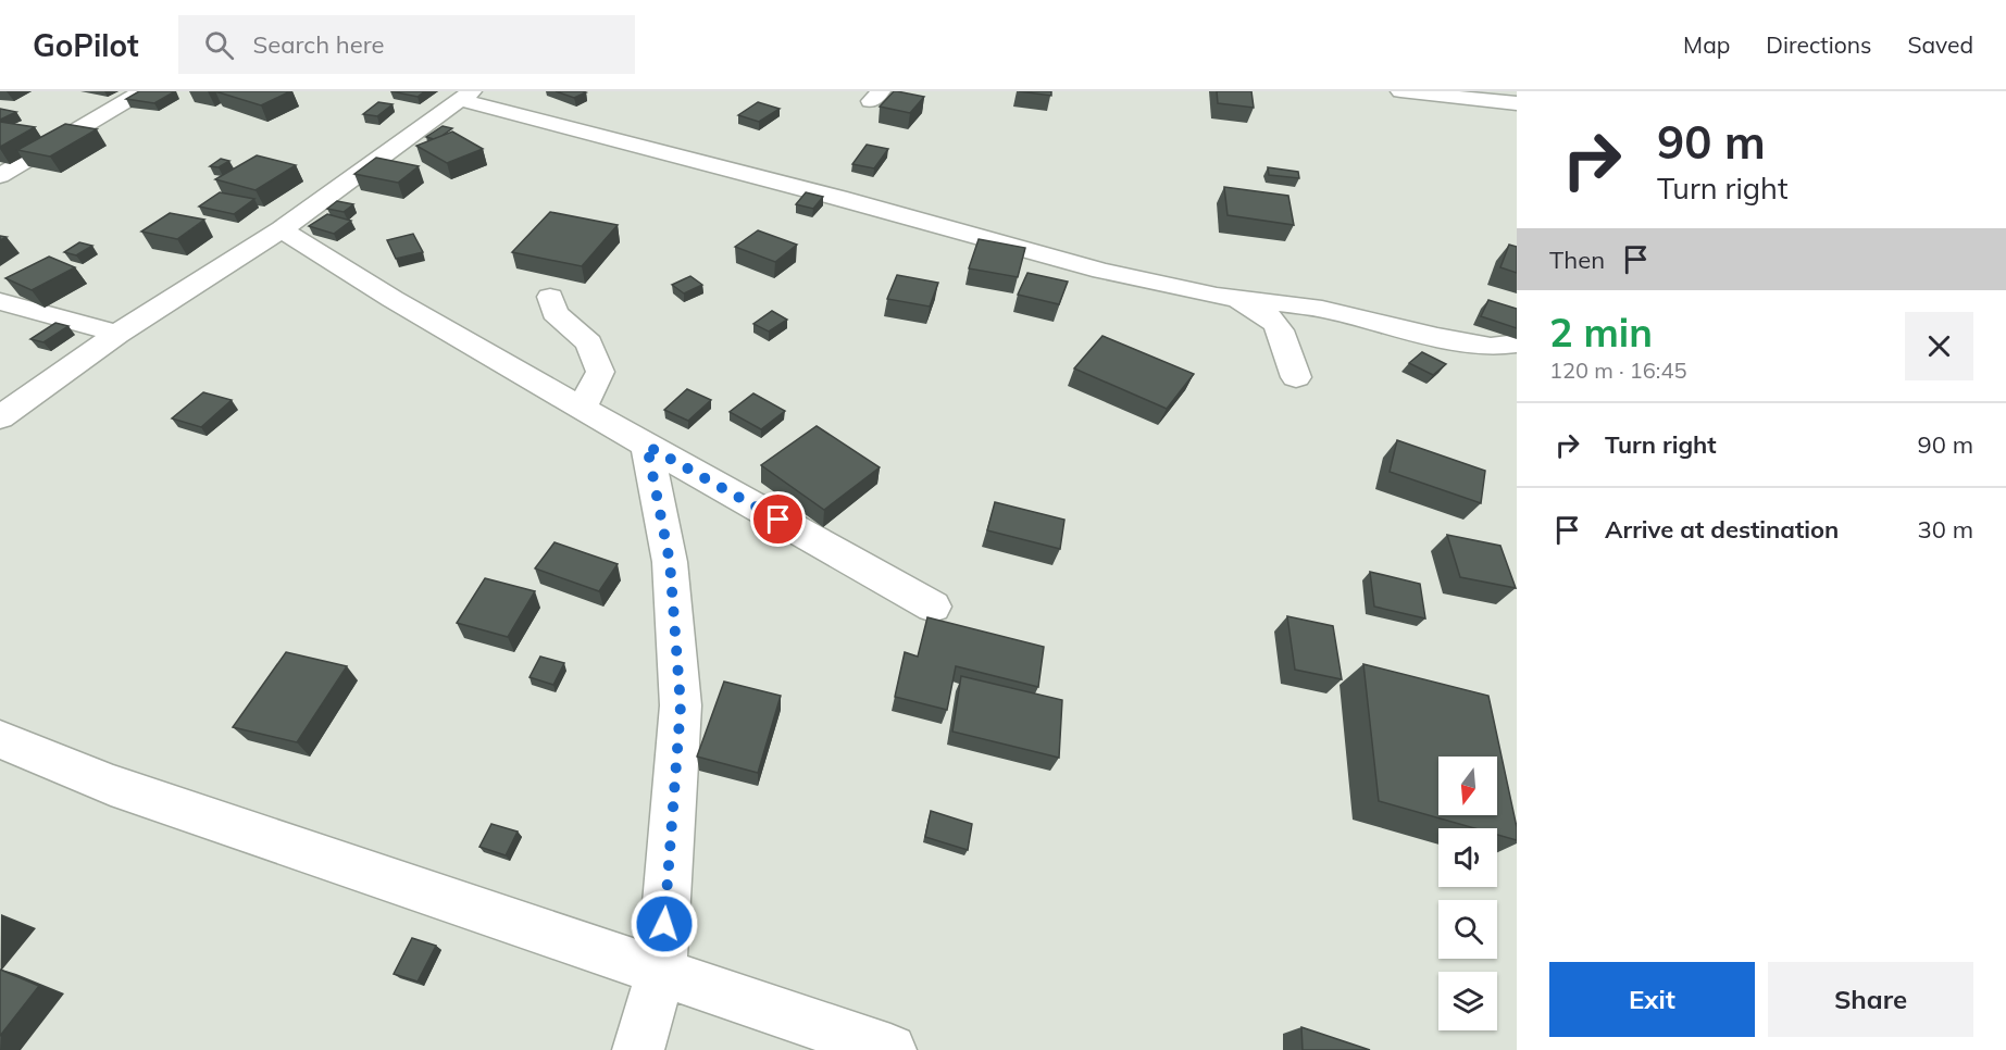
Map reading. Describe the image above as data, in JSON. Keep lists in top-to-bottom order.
{
  "north": "bottom",
  "page": {
    "header": "GoPilot",
    "search": "Search here",
    "nav": ["Map", "Directions", "Saved"],
    "turn": ["90 m", "Turn right"],
    "then": "Then",
    "heading": ["2 min", "120 m · 16:45"],
    "list": [
      {
        "name": "Turn right",
        "value": "90 m"
      },
      {
        "name": "Arrive at destination",
        "value": "30 m"
      }
    ],
    "buttons": ["Exit", "Share"]
  }
}
